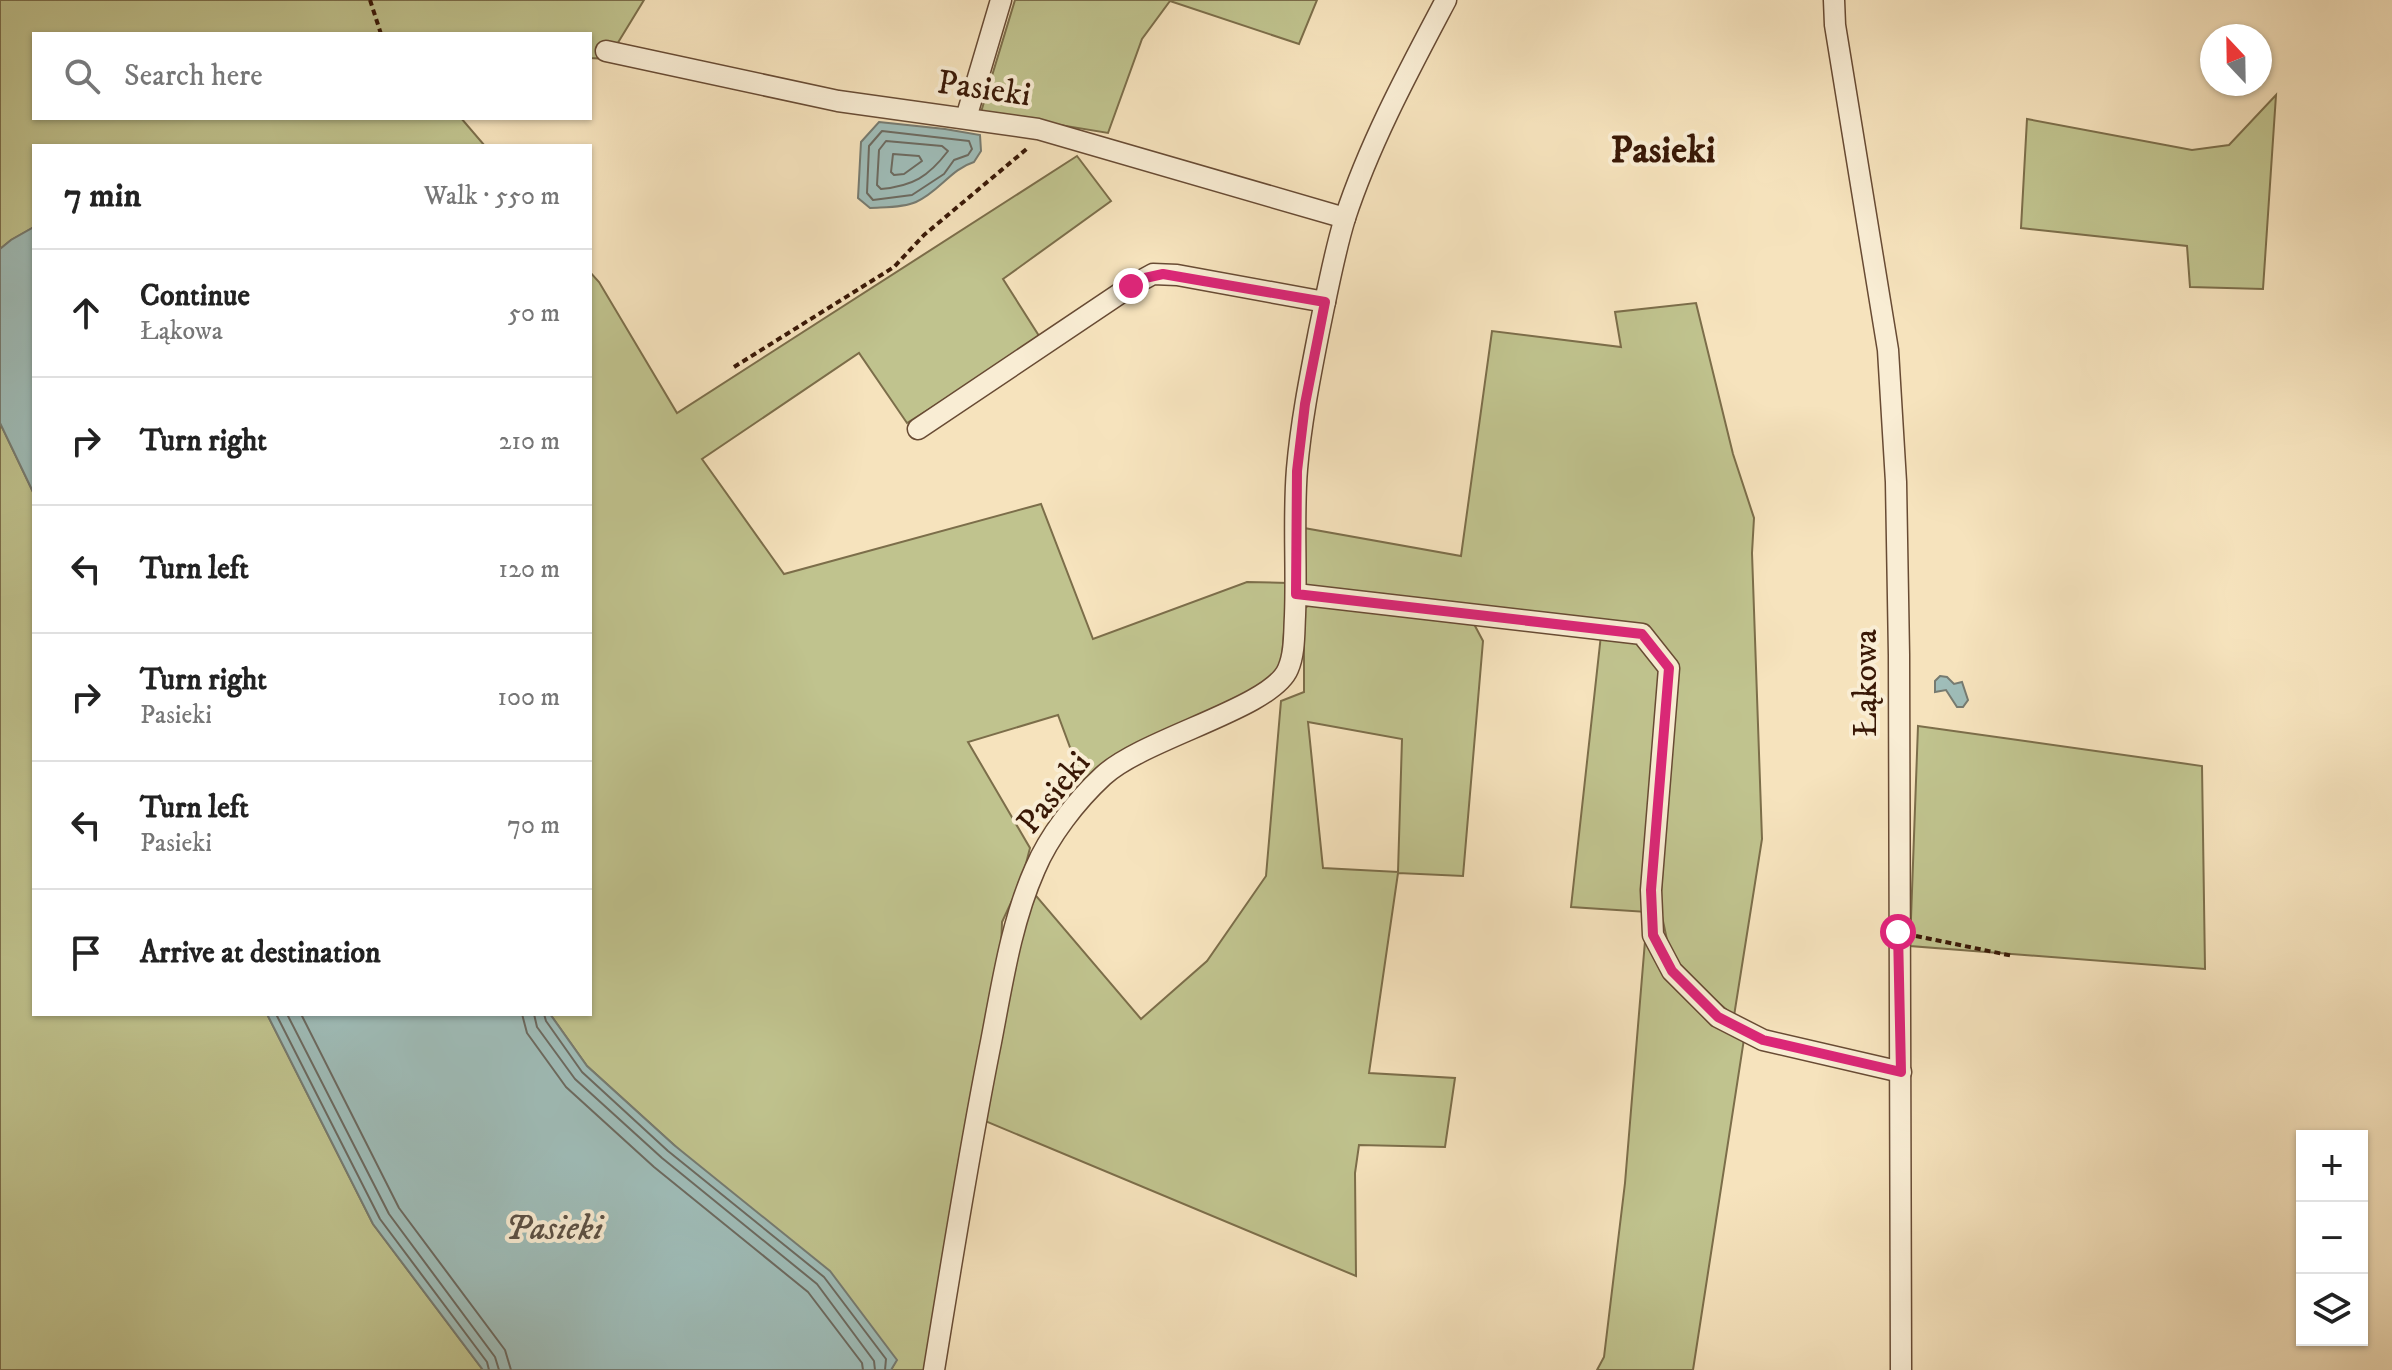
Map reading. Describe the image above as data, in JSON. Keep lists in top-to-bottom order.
{
  "streets": {
    "street": ["Pasieki", "Łąkowa"]
  },
  "districts": ["Pasieki"],
  "water": ["Pasieki"],
  "north": "top",
  "page": {
    "search": "Search here",
    "heading": ["7 min", "Walk · 550 m"],
    "list": [
      ["Continue", "Łąkowa", "50 m"],
      ["Turn right", "210 m"],
      ["Turn left", "120 m"],
      ["Turn right", "Pasieki", "100 m"],
      ["Turn left", "Pasieki", "70 m"],
      "Arrive at destination"
    ],
    "map_buttons": ["+", "−"]
  }
}
